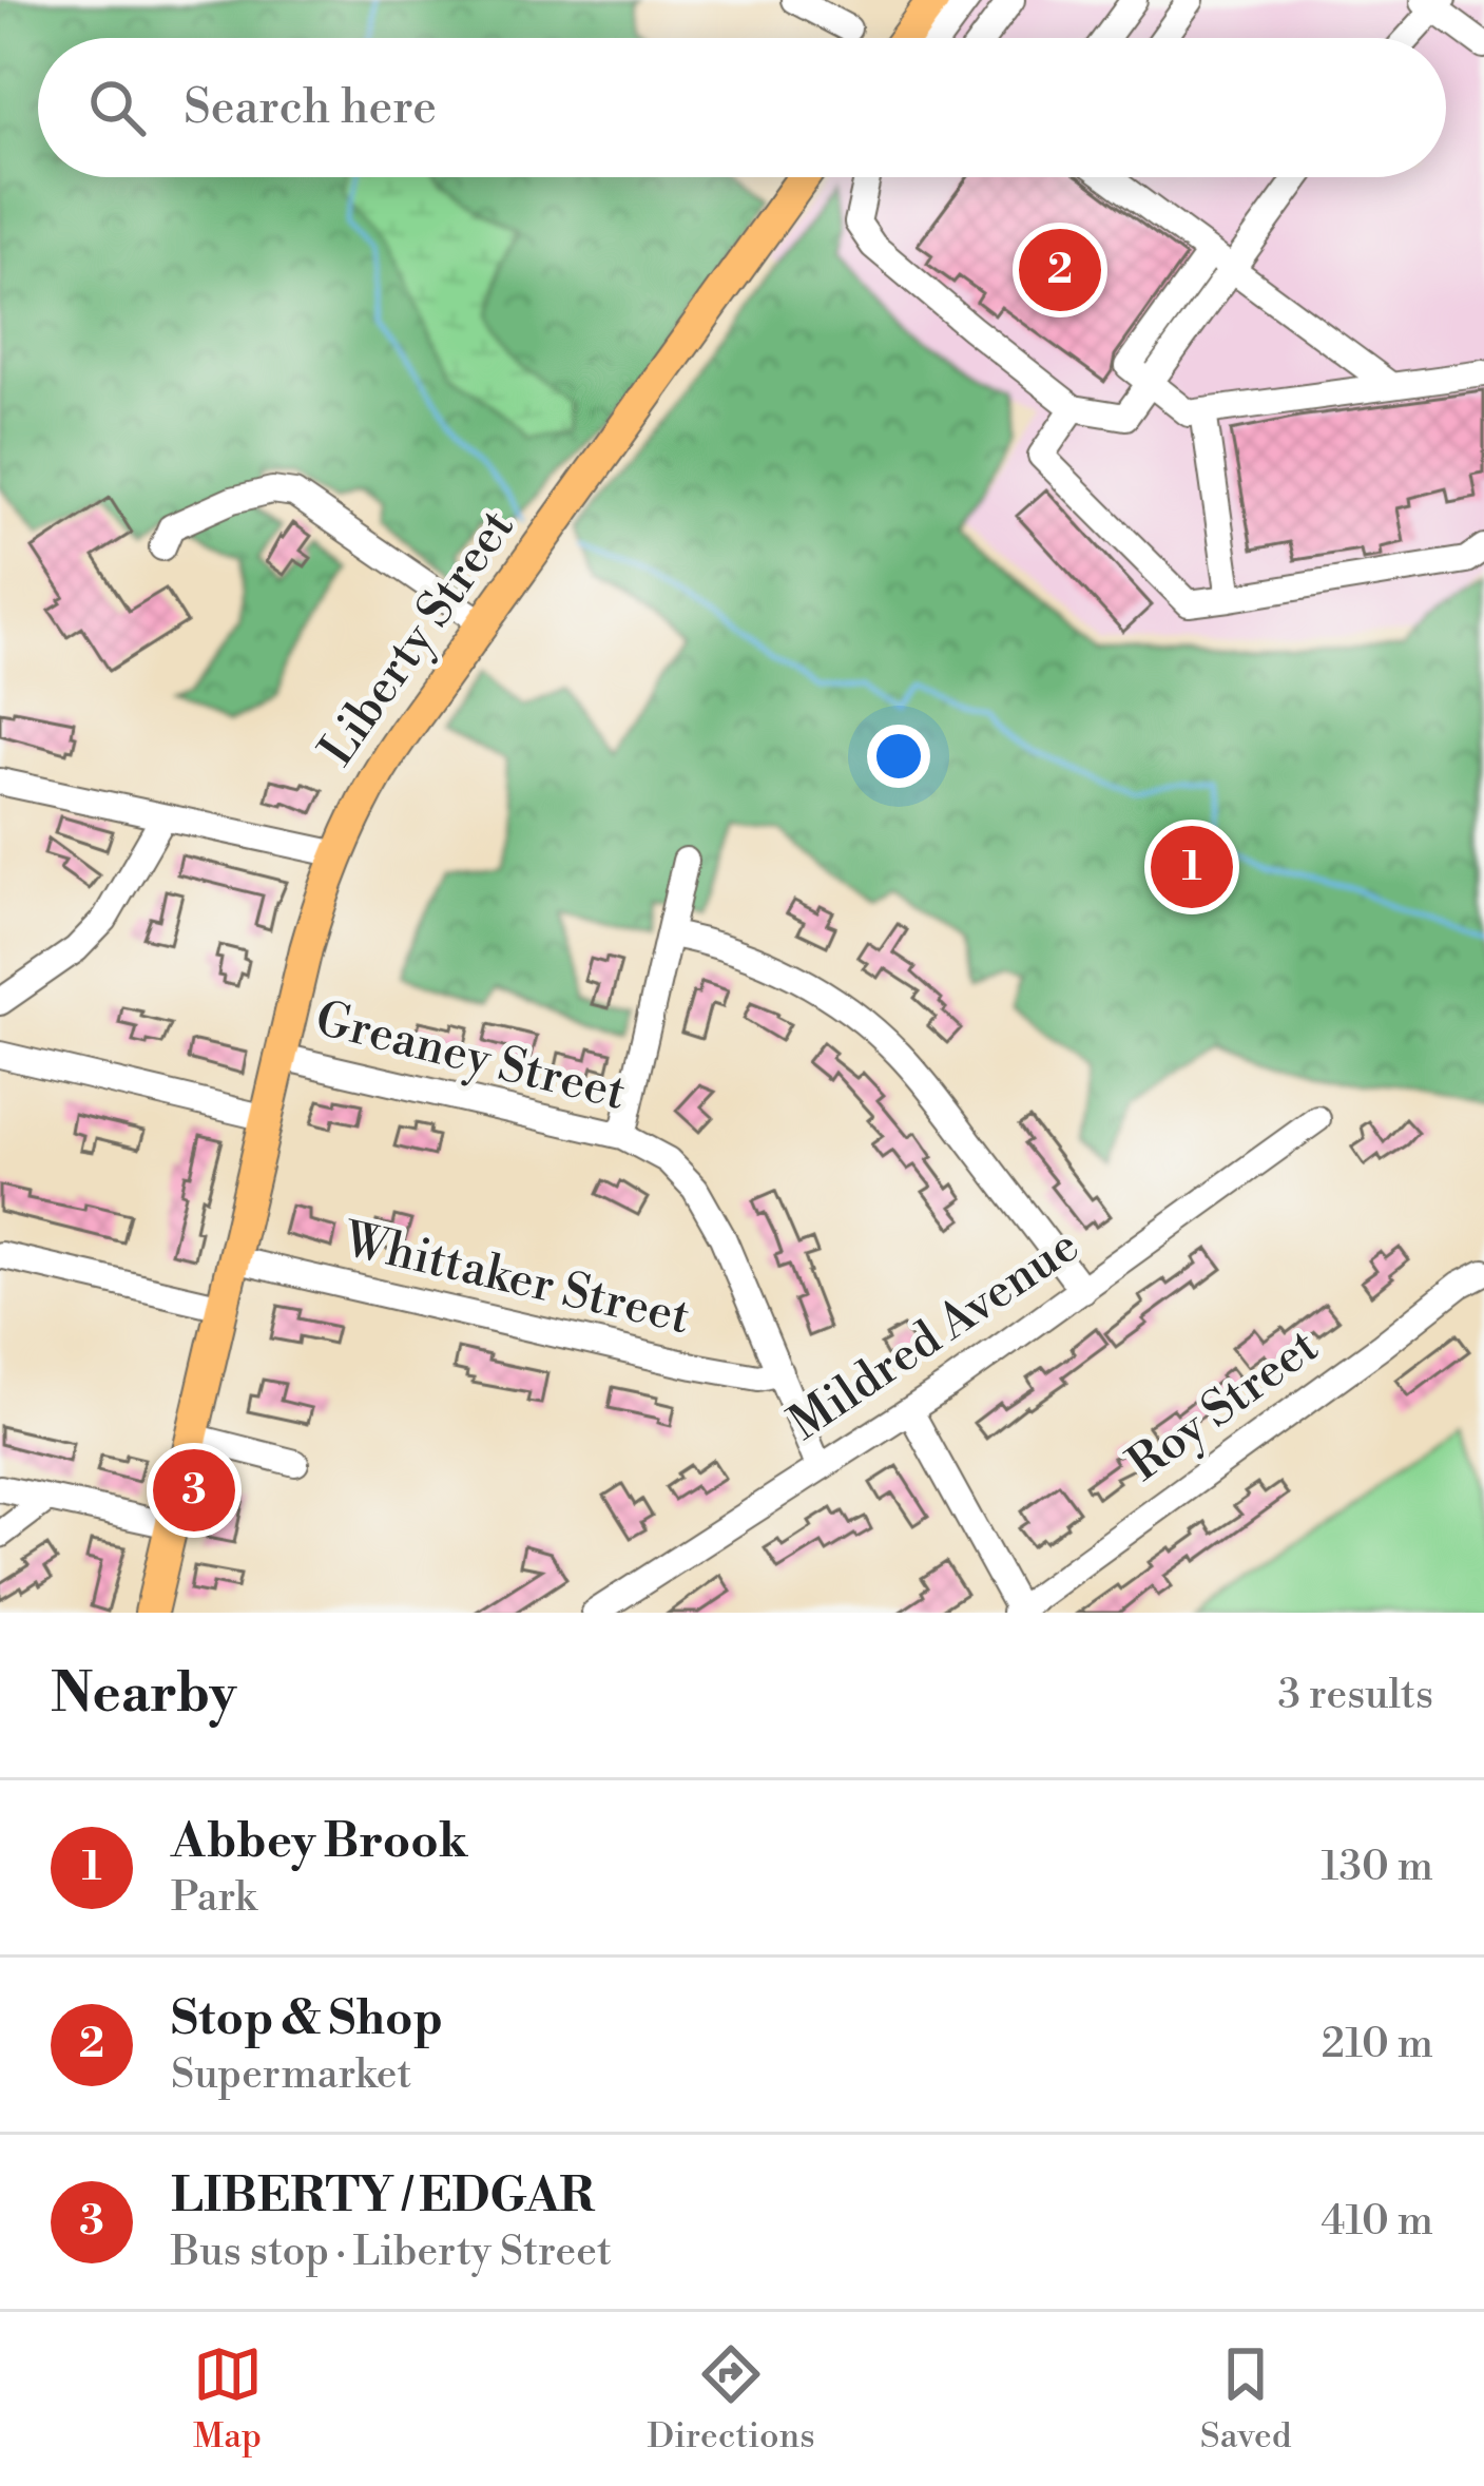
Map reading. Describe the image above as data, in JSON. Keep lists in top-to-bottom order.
{
  "streets": {
    "main road": ["Liberty Street"],
    "street": [
      "Greaney Street",
      "Whittaker Street",
      "Mildred Avenue",
      "Roy Street"
    ]
  },
  "crossings": [
    ["Liberty Street", "Greaney Street"],
    ["Liberty Street", "Whittaker Street"],
    ["Greaney Street", "Whittaker Street"],
    ["Greaney Street", "Mildred Avenue"]
  ],
  "page": {
    "search": "Search here",
    "pins": ["2", "1", "3"],
    "heading": ["Nearby", "3 results"],
    "list": [
      {
        "mark": "1",
        "name": "Abbey Brook",
        "note": "Park",
        "value": "130 m"
      },
      {
        "mark": "2",
        "name": "Stop & Shop",
        "note": "Supermarket",
        "value": "210 m"
      },
      {
        "mark": "3",
        "name": "LIBERTY / EDGAR",
        "note": "Bus stop · Liberty Street",
        "value": "410 m"
      }
    ],
    "nav": ["Map", "Directions", "Saved"]
  }
}
